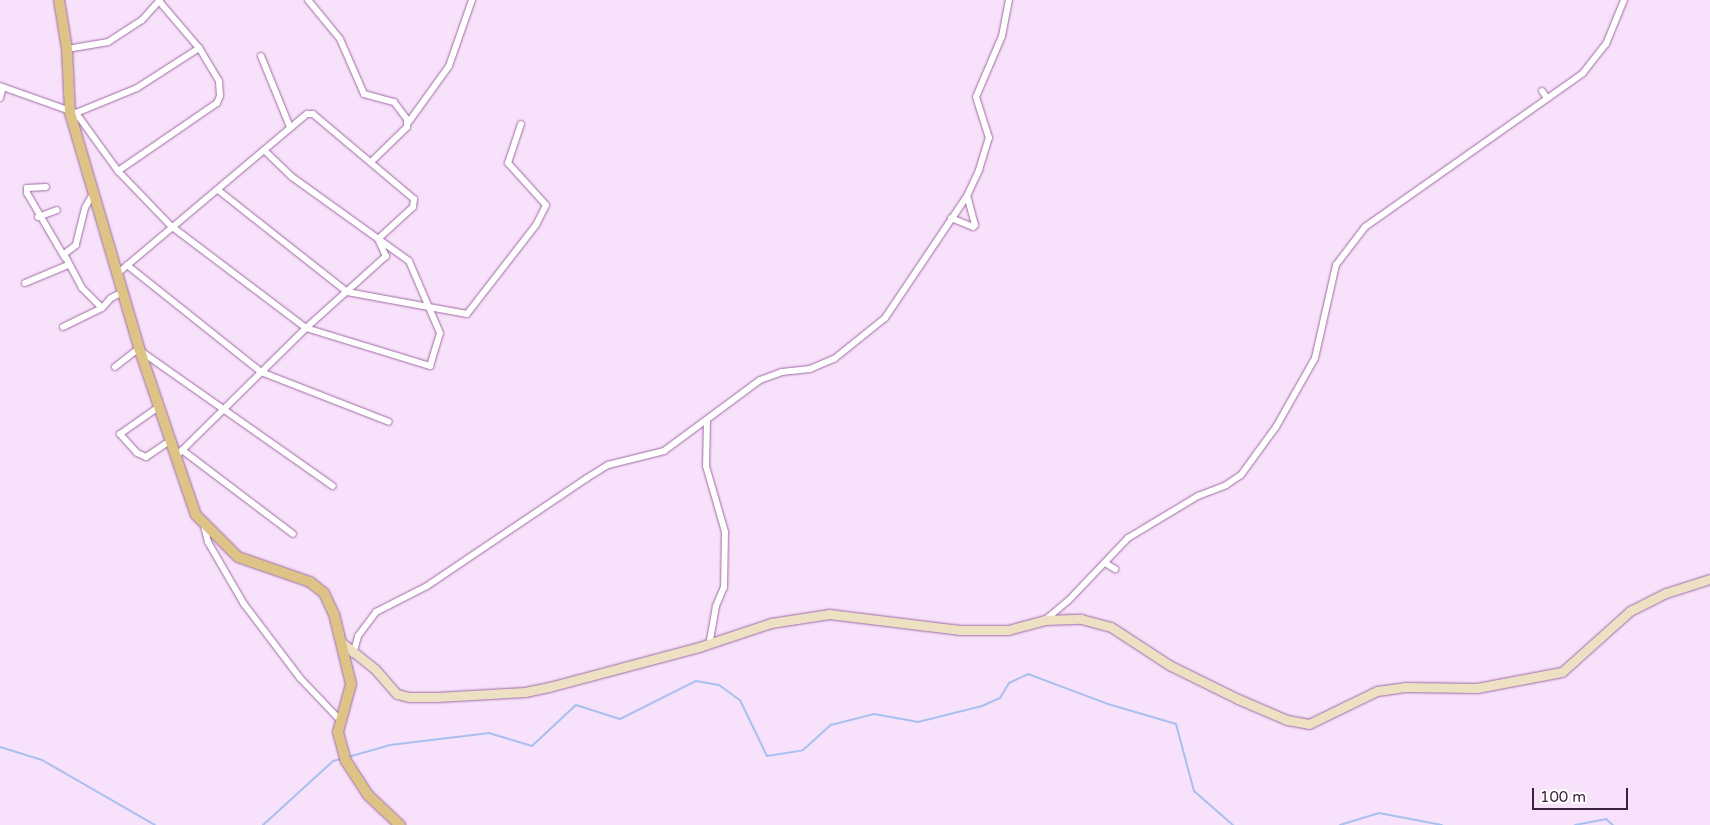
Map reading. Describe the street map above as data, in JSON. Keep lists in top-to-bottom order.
{
  "scale_bar": "100 m"
}
